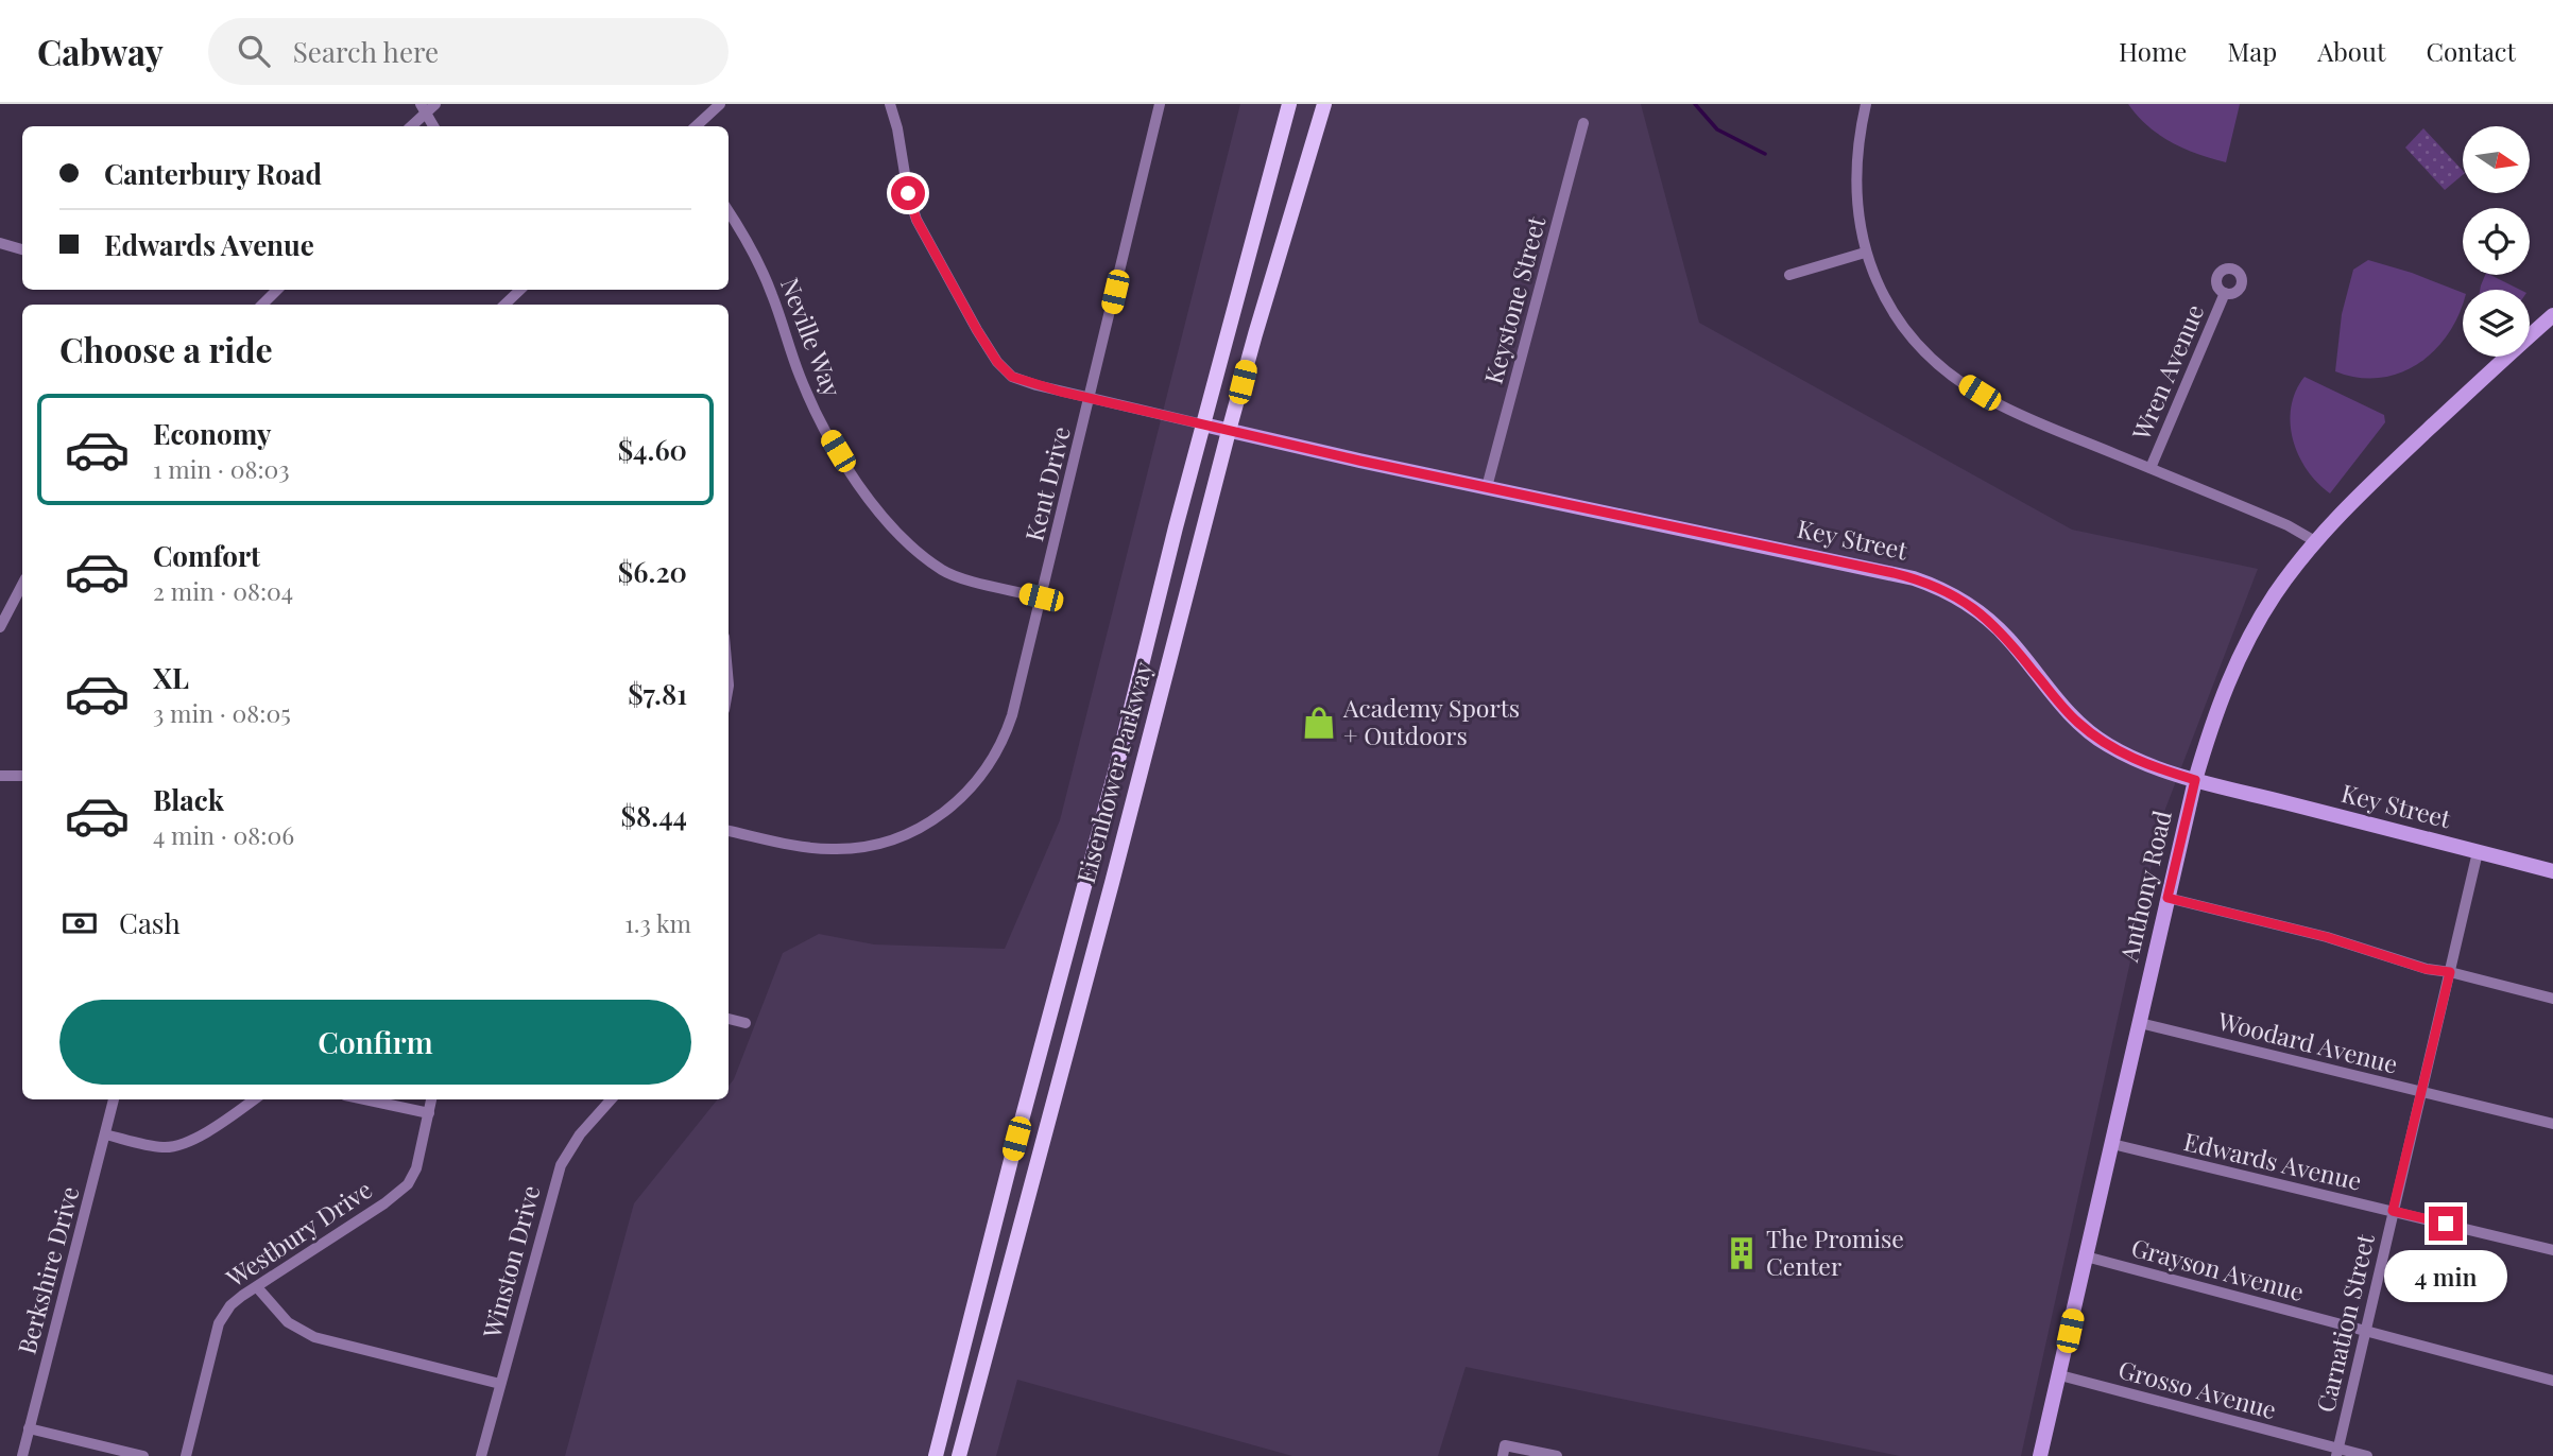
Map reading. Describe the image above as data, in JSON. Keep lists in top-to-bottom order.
{
  "streets": {
    "main road": ["Eisenhower Parkway"],
    "street": [
      "Keystone Street",
      "Neville Way",
      "Wren Avenue",
      "Kent Drive",
      "Key Street",
      "Anthony Road",
      "Woodard Avenue",
      "Edwards Avenue",
      "Westbury Drive",
      "Winston Drive",
      "Berkshire Drive",
      "Grayson Avenue",
      "Carnation Street",
      "Grosso Avenue"
    ]
  },
  "crossings": [
    ["Keystone Street", "Key Street"],
    ["Neville Way", "Kent Drive"],
    ["Wren Avenue", "Anthony Road"],
    ["Key Street", "Eisenhower Parkway"],
    ["Key Street", "Anthony Road"],
    ["Key Street", "Carnation Street"],
    ["Anthony Road", "Woodard Avenue"],
    ["Anthony Road", "Edwards Avenue"],
    ["Anthony Road", "Grayson Avenue"],
    ["Anthony Road", "Grosso Avenue"],
    ["Woodard Avenue", "Carnation Street"],
    ["Edwards Avenue", "Carnation Street"],
    ["Grayson Avenue", "Carnation Street"],
    ["Carnation Street", "Grosso Avenue"]
  ],
  "places": {
    "shop": ["Academy Sports + Outdoors"],
    "building": ["The Promise Center"]
  },
  "north": "right",
  "page": {
    "header": "Cabway",
    "search": "Search here",
    "nav": [
      "Home",
      "Map",
      "About",
      "Contact"
    ],
    "banner": ["Canterbury Road", "Edwards Avenue"],
    "heading": "Choose a ride",
    "list": [
      {
        "name": "Economy",
        "note": "1 min · 08:03",
        "value": "$4.60"
      },
      {
        "name": "Comfort",
        "note": "2 min · 08:04",
        "value": "$6.20"
      },
      {
        "name": "XL",
        "note": "3 min · 08:05",
        "value": "$7.81"
      },
      {
        "name": "Black",
        "note": "4 min · 08:06",
        "value": "$8.44"
      }
    ],
    "pay": ["Cash", "1.3 km"],
    "buttons": "Confirm",
    "bubble": "4 min"
  }
}
